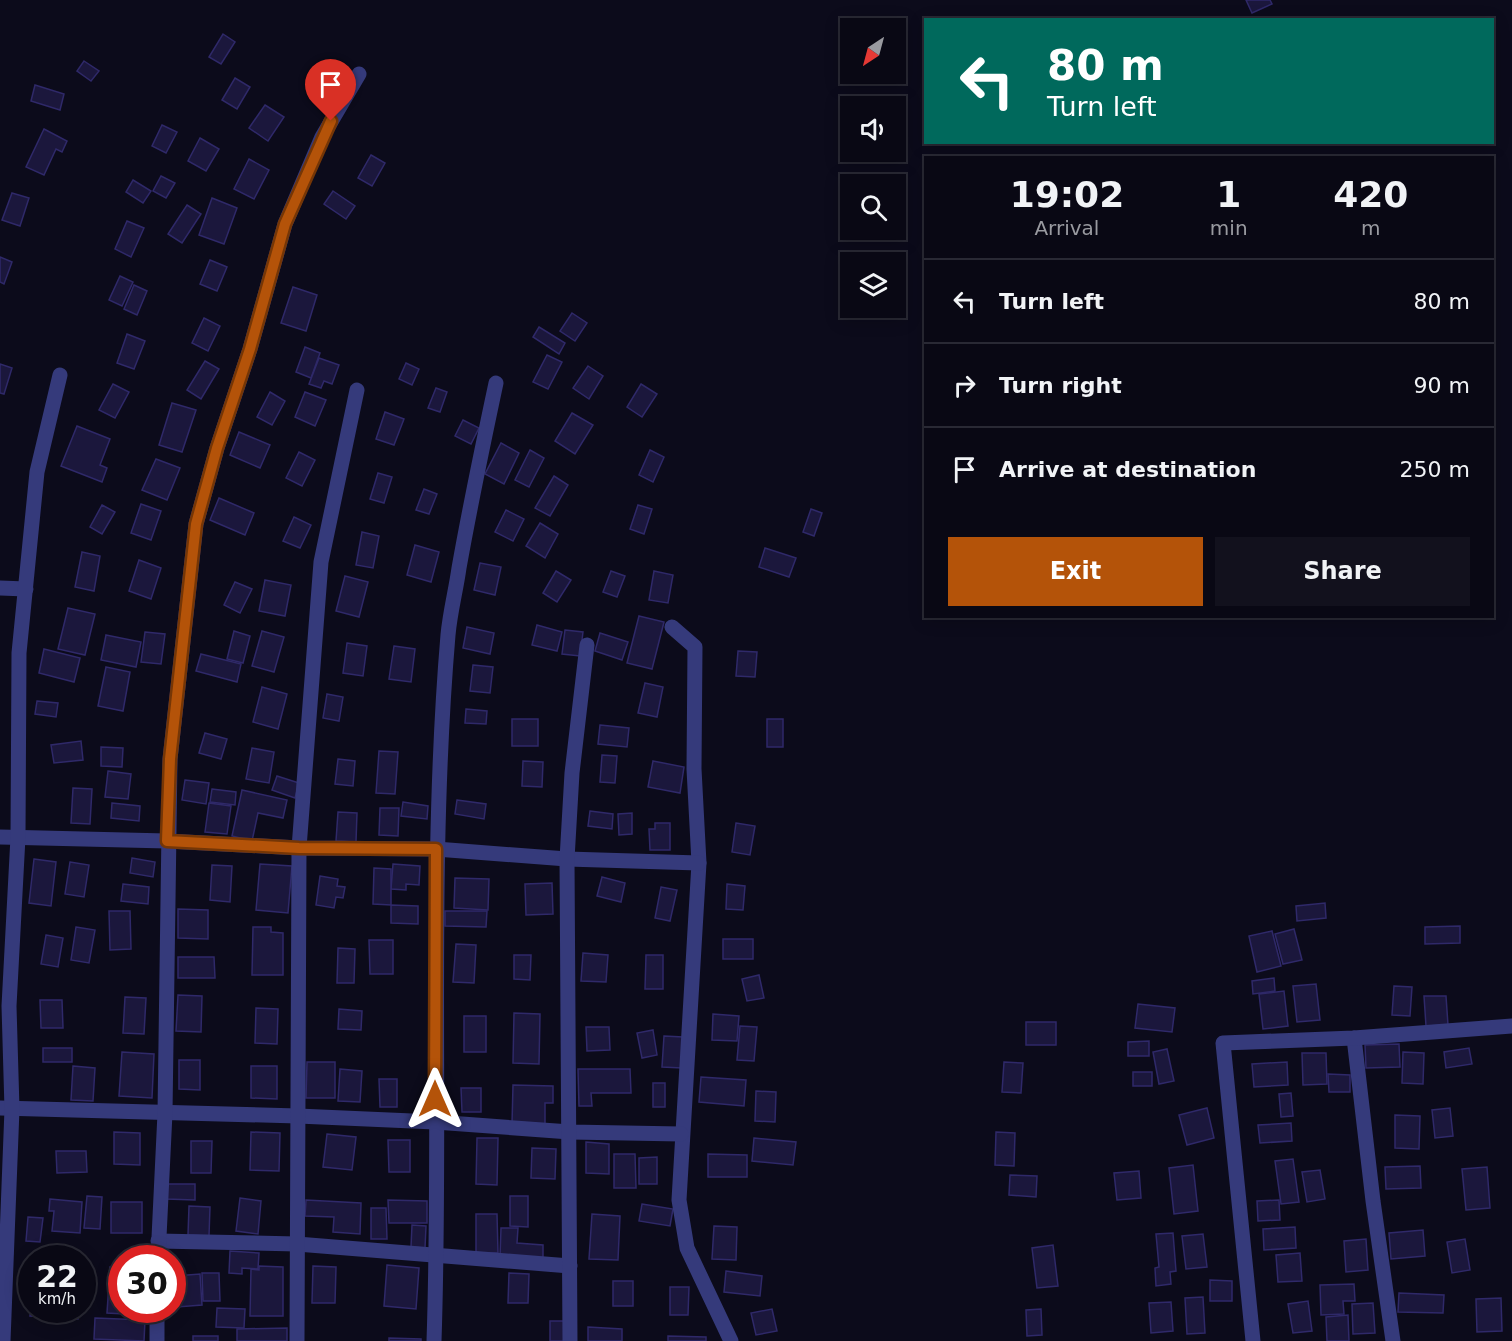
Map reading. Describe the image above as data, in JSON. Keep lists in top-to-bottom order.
{
  "north": "bottom left",
  "page": {
    "turn": ["80 m", "Turn left"],
    "eta": [
      "19:02",
      "Arrival",
      "1",
      "min",
      "420",
      "m"
    ],
    "list": [
      {
        "name": "Turn left",
        "value": "80 m"
      },
      {
        "name": "Turn right",
        "value": "90 m"
      },
      {
        "name": "Arrive at destination",
        "value": "250 m"
      }
    ],
    "buttons": ["Exit", "Share"],
    "speed": "22 km/h",
    "limit": "30"
  }
}
